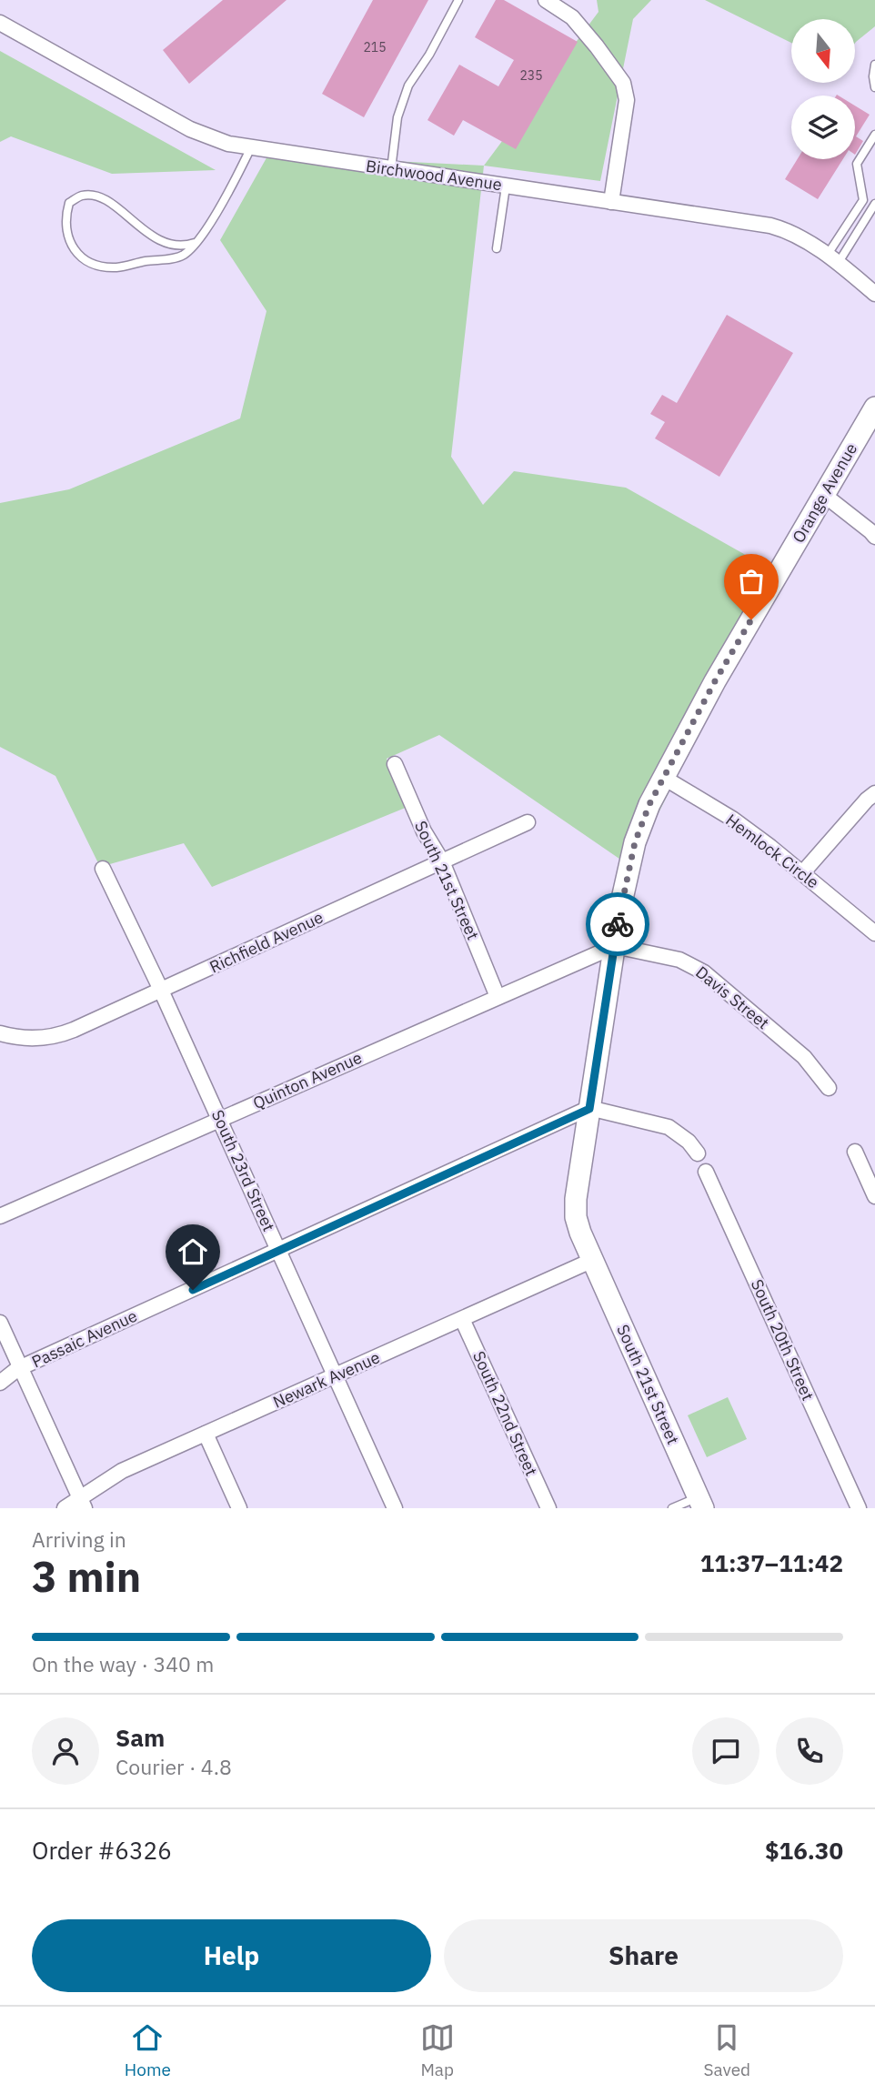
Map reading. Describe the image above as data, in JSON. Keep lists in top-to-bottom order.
{
  "streets": {
    "street": [
      "Birchwood Avenue",
      "Orange Avenue",
      "Hemlock Circle",
      "South 21st Street",
      "Richfield Avenue",
      "Davis Street",
      "Quinton Avenue",
      "South 23rd Street",
      "Passaic Avenue",
      "South 20th Street",
      "Newark Avenue",
      "South 22nd Street"
    ]
  },
  "crossings": [
    ["Orange Avenue", "Hemlock Circle"],
    ["Orange Avenue", "South 21st Street"],
    ["Orange Avenue", "Davis Street"],
    ["Orange Avenue", "Quinton Avenue"],
    ["Orange Avenue", "Passaic Avenue"],
    ["Orange Avenue", "Newark Avenue"],
    ["South 21st Street", "Richfield Avenue"],
    ["South 21st Street", "Quinton Avenue"],
    ["South 21st Street", "Newark Avenue"],
    ["Richfield Avenue", "South 23rd Street"],
    ["Davis Street", "Quinton Avenue"],
    ["Quinton Avenue", "South 23rd Street"],
    ["South 23rd Street", "Passaic Avenue"],
    ["South 23rd Street", "Newark Avenue"],
    ["Newark Avenue", "South 22nd Street"]
  ],
  "house_numbers": ["215", "235"],
  "north": "bottom",
  "page": {
    "heading": ["3 min", "Arriving in", "11:37–11:42"],
    "panel": [
      "Sam",
      "Courier · 4.8",
      "Order #6326",
      "$16.30"
    ],
    "bar": "On the way · 340 m",
    "buttons": ["Help", "Share"],
    "tabs": ["Home", "Map", "Saved"]
  }
}
